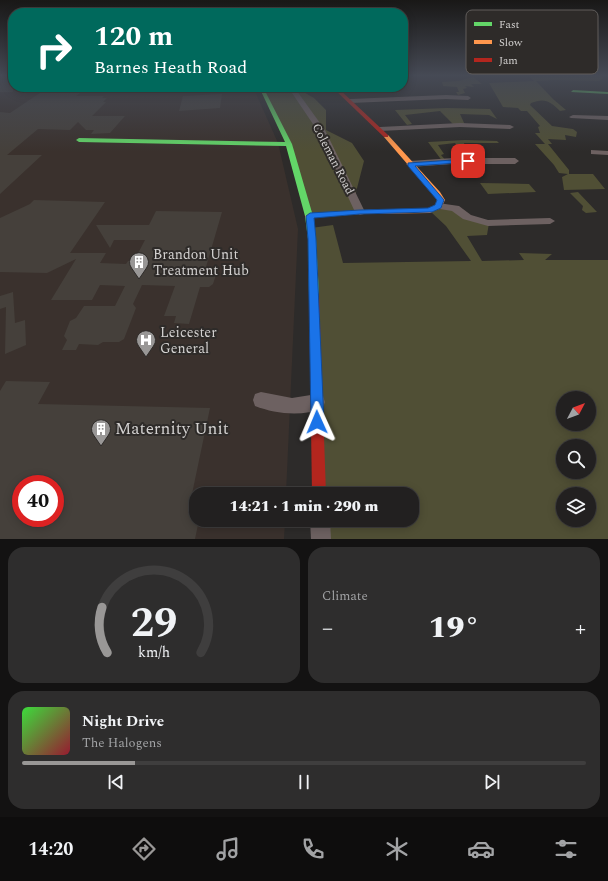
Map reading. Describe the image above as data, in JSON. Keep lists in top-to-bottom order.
{
  "streets": {
    "street": ["Coleman Road"]
  },
  "places": {
    "building": ["Brandon Unit Treatment Hub", "Maternity Unit"],
    "hospital": ["Leicester General"]
  },
  "legend": ["Fast", "Slow", "Jam"],
  "north": "top right",
  "page": {
    "turn": ["120 m", "Barnes Heath Road"],
    "limit": "40",
    "trip": "14:21 · 1 min · 290 m",
    "tile": "Climate",
    "heat": ["−", "19°", "+"],
    "song": ["Night Drive", "The Halogens"],
    "tabs": "14:20",
    "gauge": ["29", "km/h"]
  }
}
